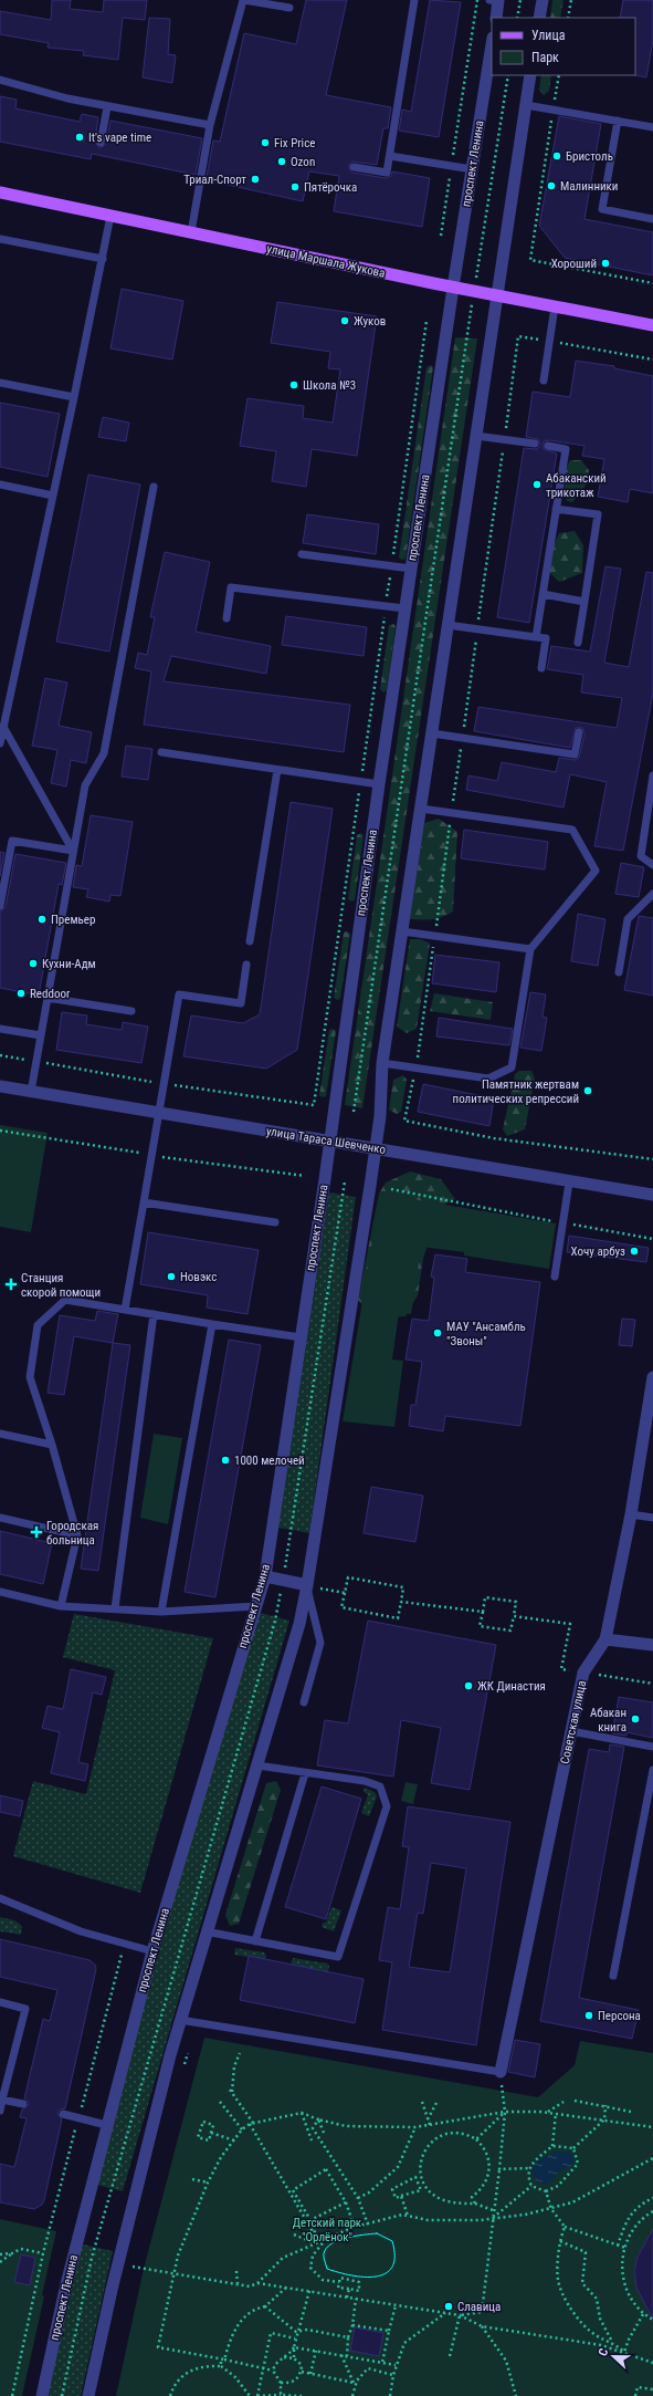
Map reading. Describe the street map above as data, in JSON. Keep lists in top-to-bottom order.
{
  "streets": {
    "main road": ["улица Маршала Жукова"],
    "street": ["проспект Ленина", "улица Тараса Шевченко", "Советская улица"]
  },
  "crossings": [
    ["проспект Ленина", "улица Маршала Жукова"],
    ["проспект Ленина", "улица Тараса Шевченко"]
  ],
  "parks": ["Детский парк \"Орлёнок\""],
  "places": {
    "other": [
      "It's vape time",
      "Fix Price",
      "Бристоль",
      "Ozon",
      "Триал-Спорт",
      "Малинники",
      "Пятёрочка",
      "Хороший",
      "Жуков",
      "Школа №3",
      "Абаканский трикотаж",
      "Премьер",
      "Кухни-Адм",
      "Reddoor",
      "Памятник жертвам политических репрессий",
      "Хочу арбуз",
      "Новэкс",
      "МАУ \"Ансамбль \"Звоны\"",
      "1000 мелочей",
      "ЖК Династия",
      "Абакан книга",
      "Персона",
      "Славица"
    ],
    "health": ["Станция скорой помощи", "Городская больница"]
  },
  "legend": ["Улица", "Парк"],
  "north": "left"
}
